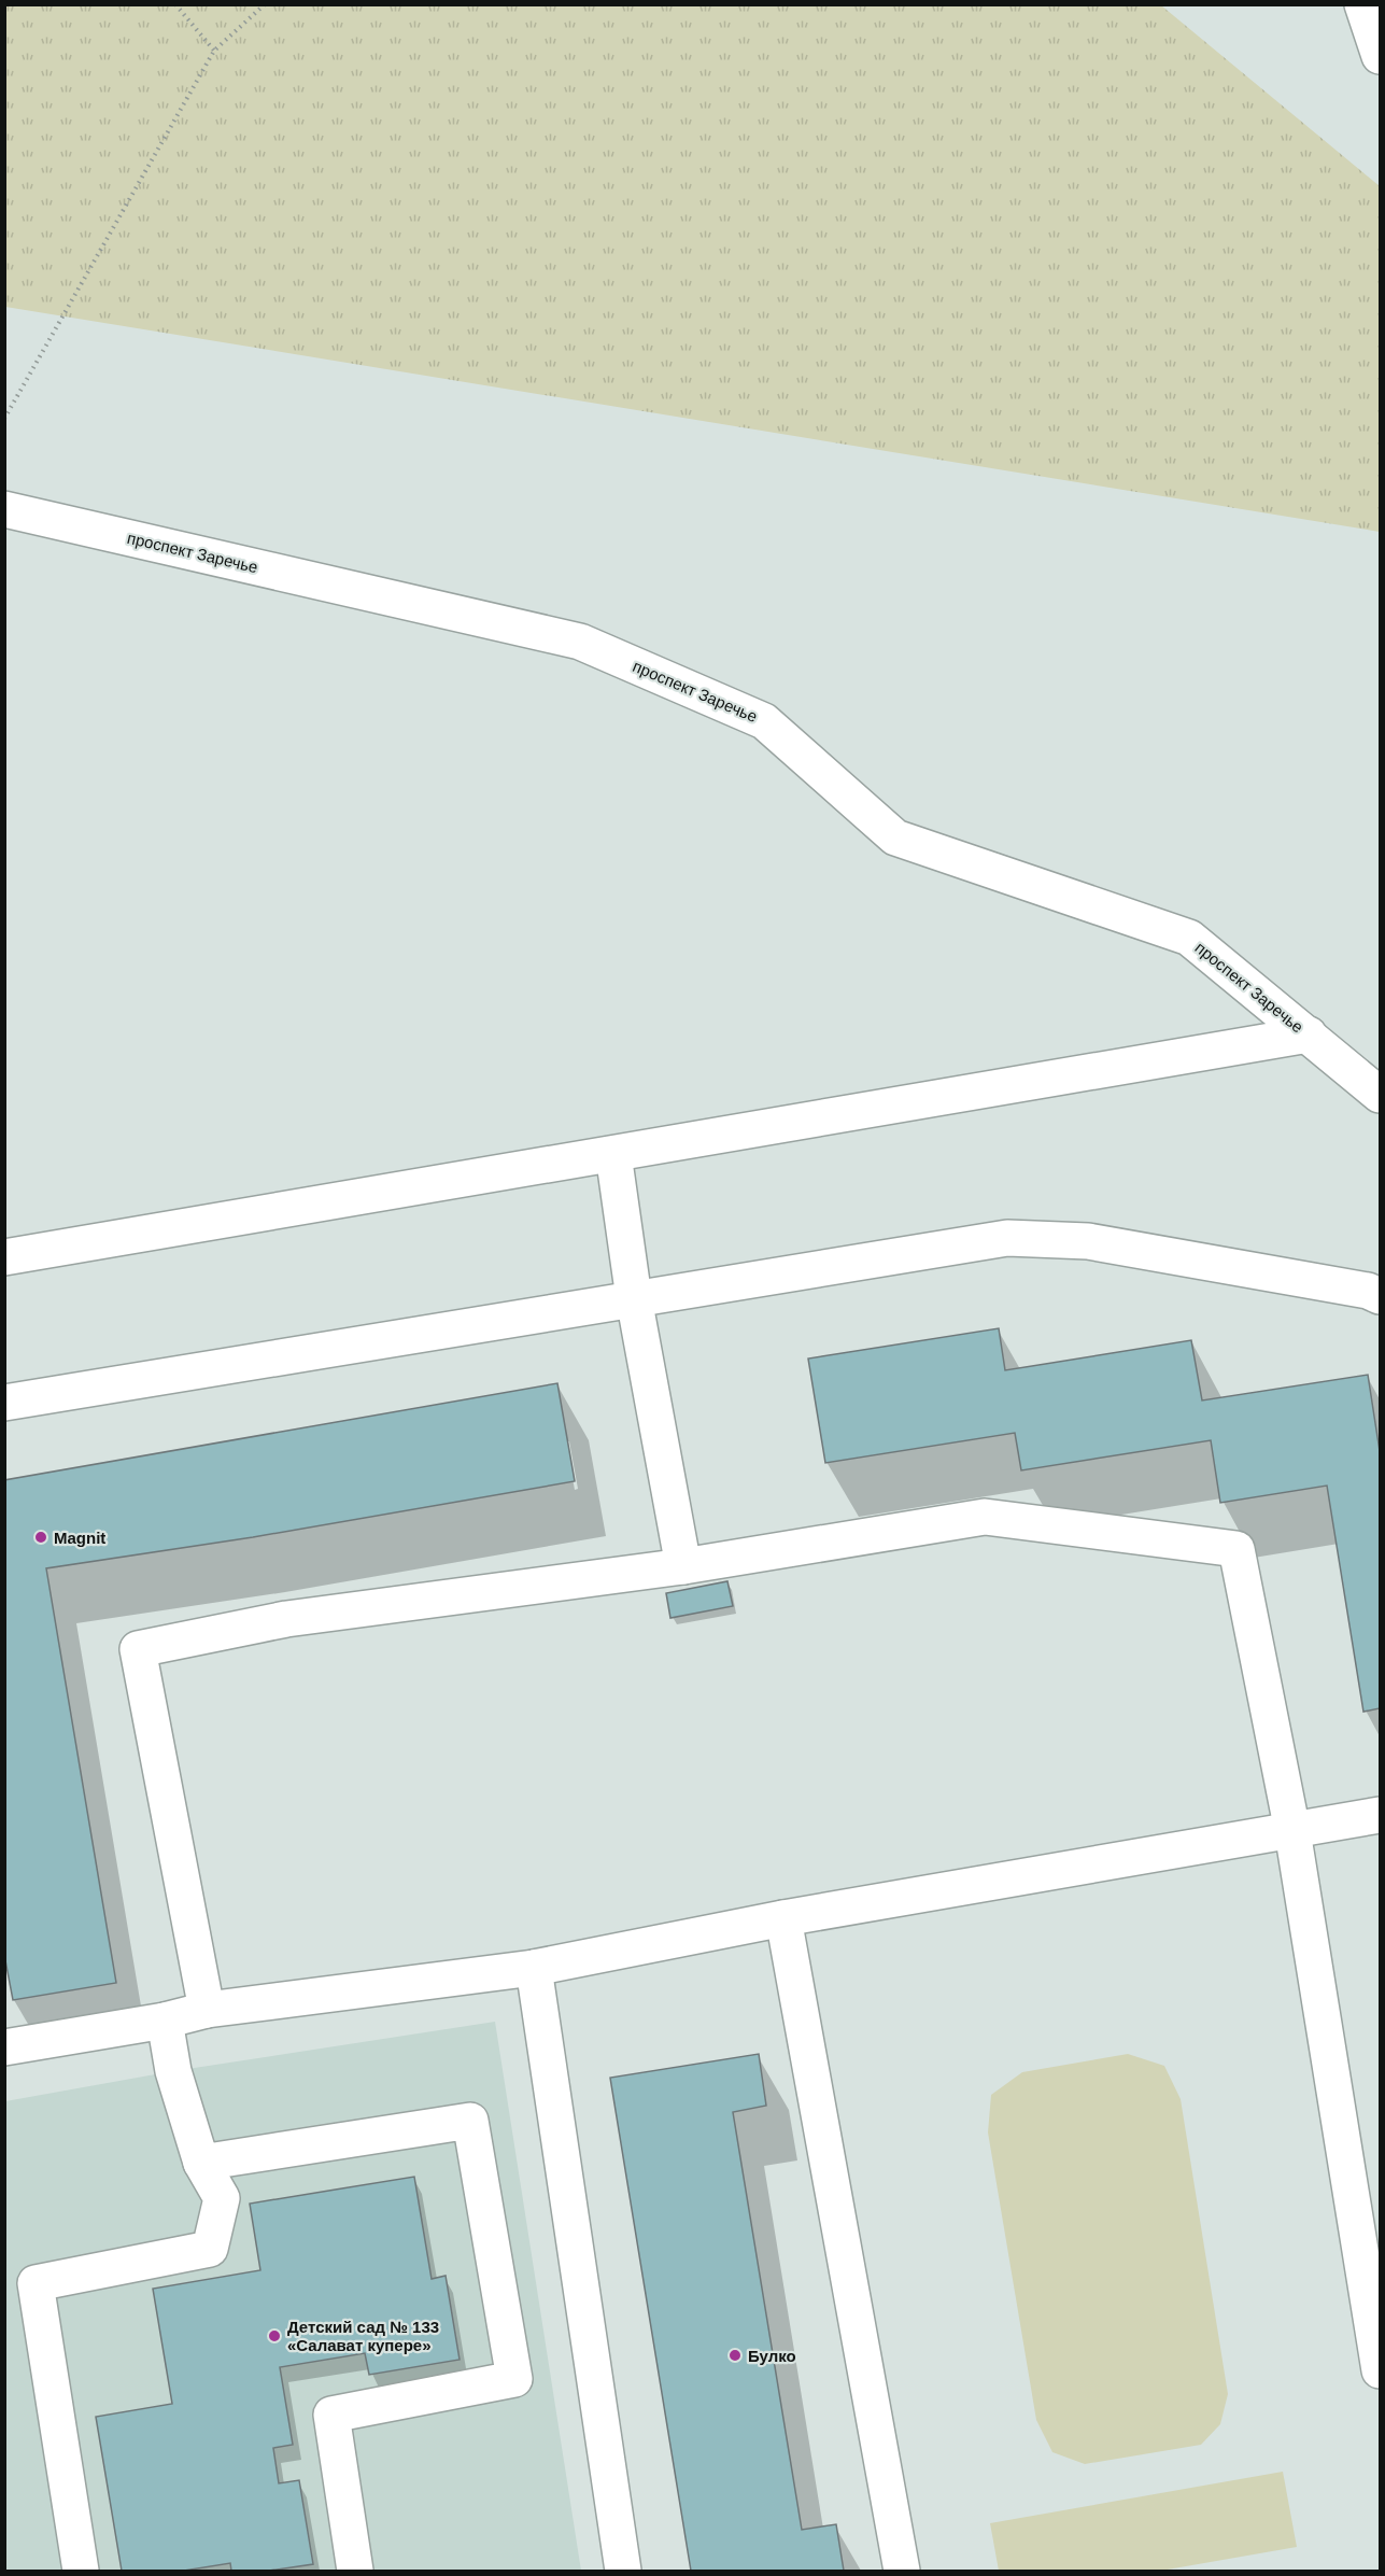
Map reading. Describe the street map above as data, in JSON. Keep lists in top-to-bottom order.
{
  "streets": {
    "street": ["проспект Заречье"]
  },
  "places": ["Magnit", "Детский сад № 133 «Салават купере»", "Булко"]
}
